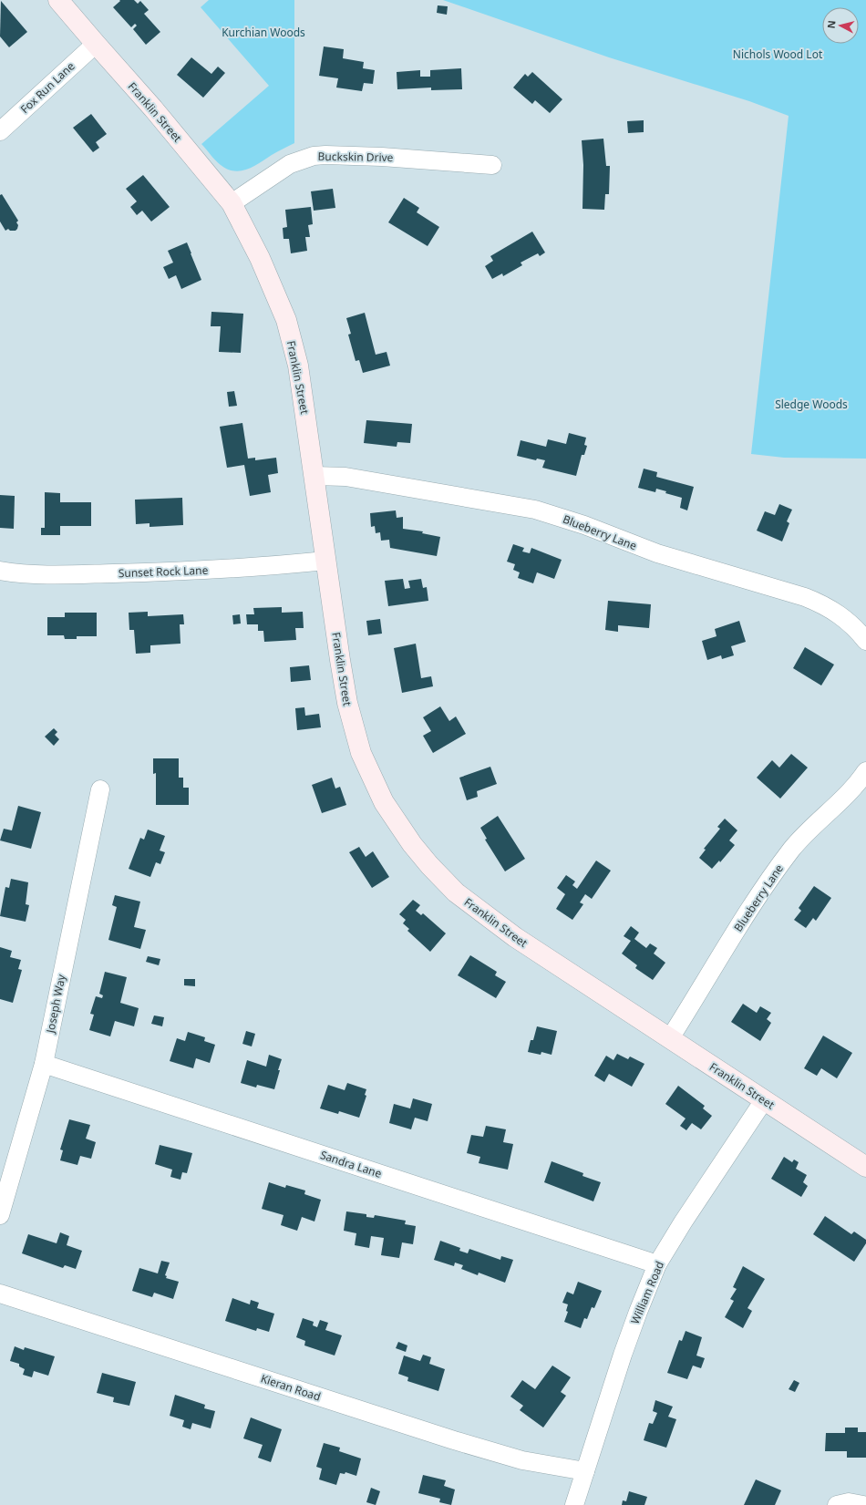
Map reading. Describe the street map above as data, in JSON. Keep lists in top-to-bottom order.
{
  "streets": {
    "main road": ["Franklin Street"],
    "street": [
      "Fox Run Lane",
      "Buckskin Drive",
      "Blueberry Lane",
      "Sunset Rock Lane",
      "Joseph Way",
      "Sandra Lane",
      "William Road",
      "Kieran Road"
    ]
  },
  "crossings": [
    ["Fox Run Lane", "Franklin Street"],
    ["Franklin Street", "Buckskin Drive"],
    ["Franklin Street", "Blueberry Lane"],
    ["Franklin Street", "Sunset Rock Lane"],
    ["Franklin Street", "William Road"],
    ["Joseph Way", "Sandra Lane"],
    ["Sandra Lane", "William Road"],
    ["William Road", "Kieran Road"]
  ],
  "parks": ["Kurchian Woods", "Nichols Wood Lot", "Sledge Woods"],
  "north": "left"
}
